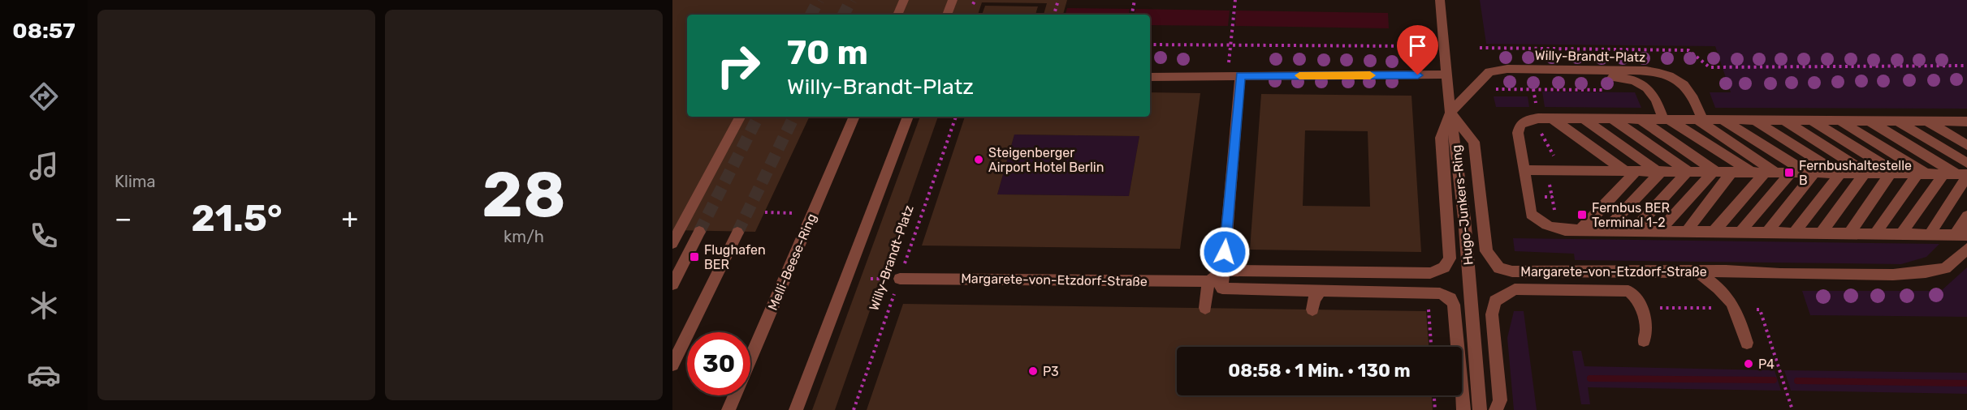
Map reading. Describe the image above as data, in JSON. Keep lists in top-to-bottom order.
{
  "streets": {
    "street": [
      "Willy-Brandt-Platz",
      "Hugo-Junkers-Ring",
      "Melli-Beese-Ring",
      "Margarete-von-Etzdorf-Straße"
    ]
  },
  "crossings": [
    ["Willy-Brandt-Platz", "Hugo-Junkers-Ring"],
    ["Willy-Brandt-Platz", "Margarete-von-Etzdorf-Straße"],
    ["Hugo-Junkers-Ring", "Margarete-von-Etzdorf-Straße"]
  ],
  "places": {
    "other": ["Steigenberger Airport Hotel Berlin", "P4", "P3"],
    "transit": ["Fernbushaltestelle B", "Fernbus BER Terminal 1-2", "Flughafen BER"]
  },
  "page": {
    "tabs": "08:57",
    "tile": [
      "Klima",
      ["28", "km/h"]
    ],
    "turn": ["70 m", "Willy-Brandt-Platz"],
    "heat": ["−", "21.5°", "+"],
    "limit": "30",
    "trip": "08:58 · 1 Min. · 130 m"
  }
}
